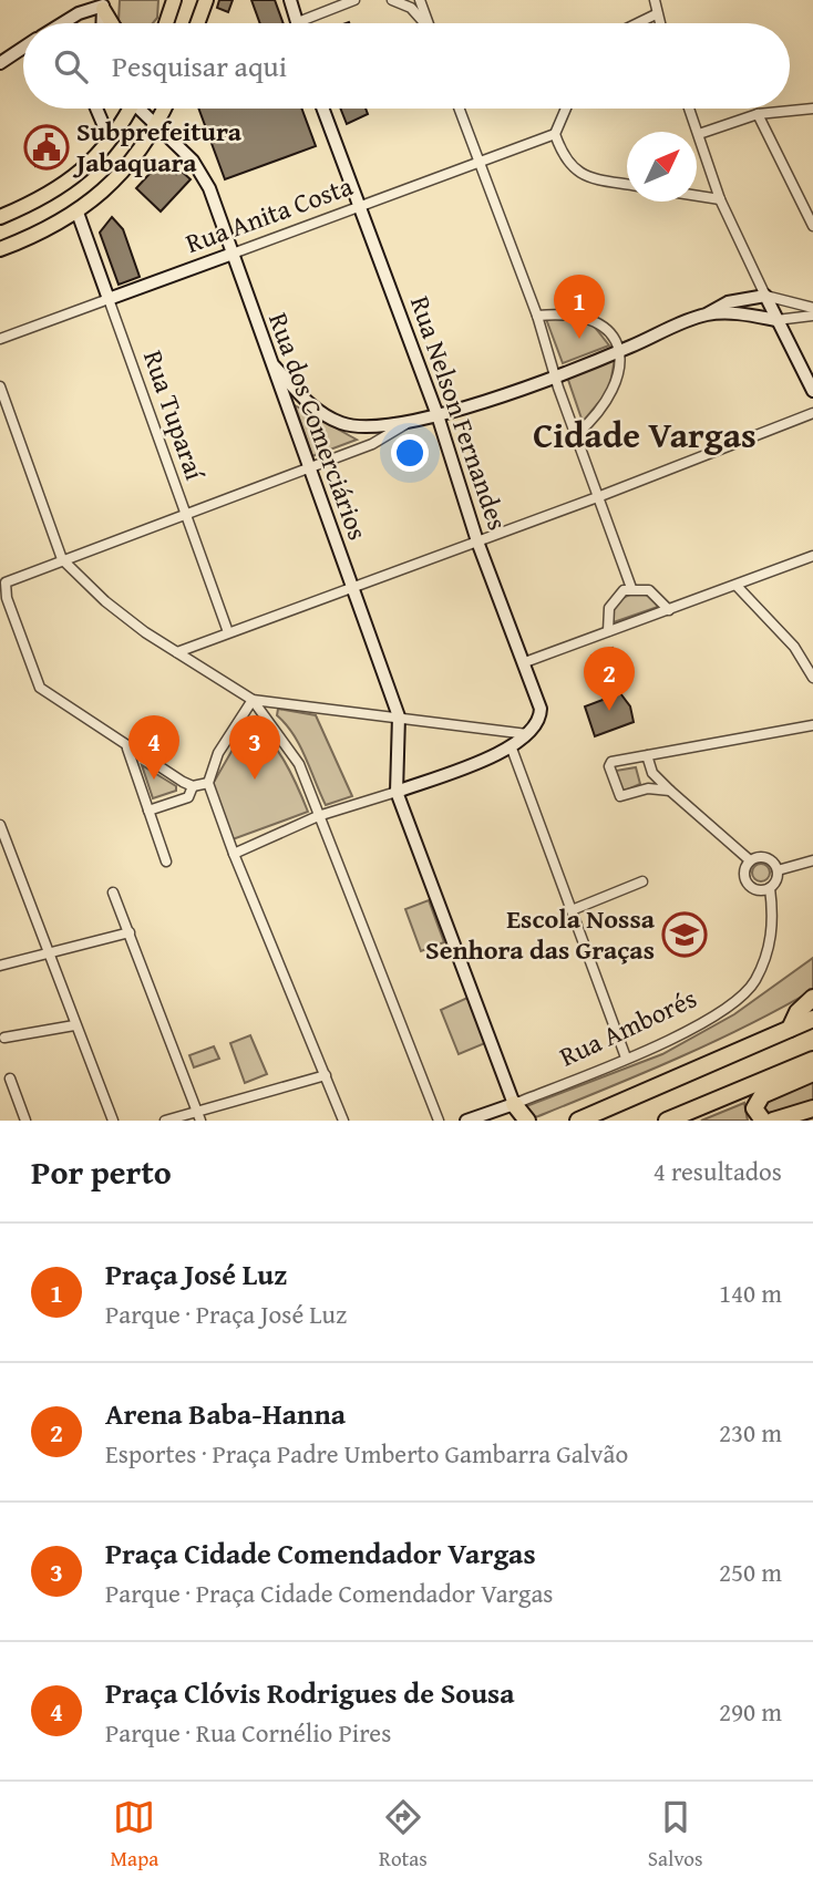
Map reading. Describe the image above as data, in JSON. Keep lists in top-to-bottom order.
{
  "streets": {
    "street": [
      "Rua Anita Costa",
      "Rua Nelson Fernandes",
      "Rua Tuparaí",
      "Rua dos Comerciários",
      "Rua Amborés"
    ]
  },
  "crossings": [
    ["Rua Anita Costa", "Rua Nelson Fernandes"],
    ["Rua Anita Costa", "Rua Tuparaí"],
    ["Rua Anita Costa", "Rua dos Comerciários"]
  ],
  "districts": ["Cidade Vargas"],
  "places": {
    "public building": ["Subprefeitura Jabaquara"],
    "school or university": ["Escola Nossa Senhora das Graças"]
  },
  "north": "top right",
  "page": {
    "search": "Pesquisar aqui",
    "pins": [
      "1",
      "2",
      "3",
      "4"
    ],
    "heading": ["Por perto", "4 resultados"],
    "list": [
      {
        "mark": "1",
        "name": "Praça José Luz",
        "note": "Parque · Praça José Luz",
        "value": "140 m"
      },
      {
        "mark": "2",
        "name": "Arena Baba-Hanna",
        "note": "Esportes · Praça Padre Umberto Gambarra Galvão",
        "value": "230 m"
      },
      {
        "mark": "3",
        "name": "Praça Cidade Comendador Vargas",
        "note": "Parque · Praça Cidade Comendador Vargas",
        "value": "250 m"
      },
      {
        "mark": "4",
        "name": "Praça Clóvis Rodrigues de Sousa",
        "note": "Parque · Rua Cornélio Pires",
        "value": "290 m"
      }
    ],
    "nav": ["Mapa", "Rotas", "Salvos"]
  }
}
